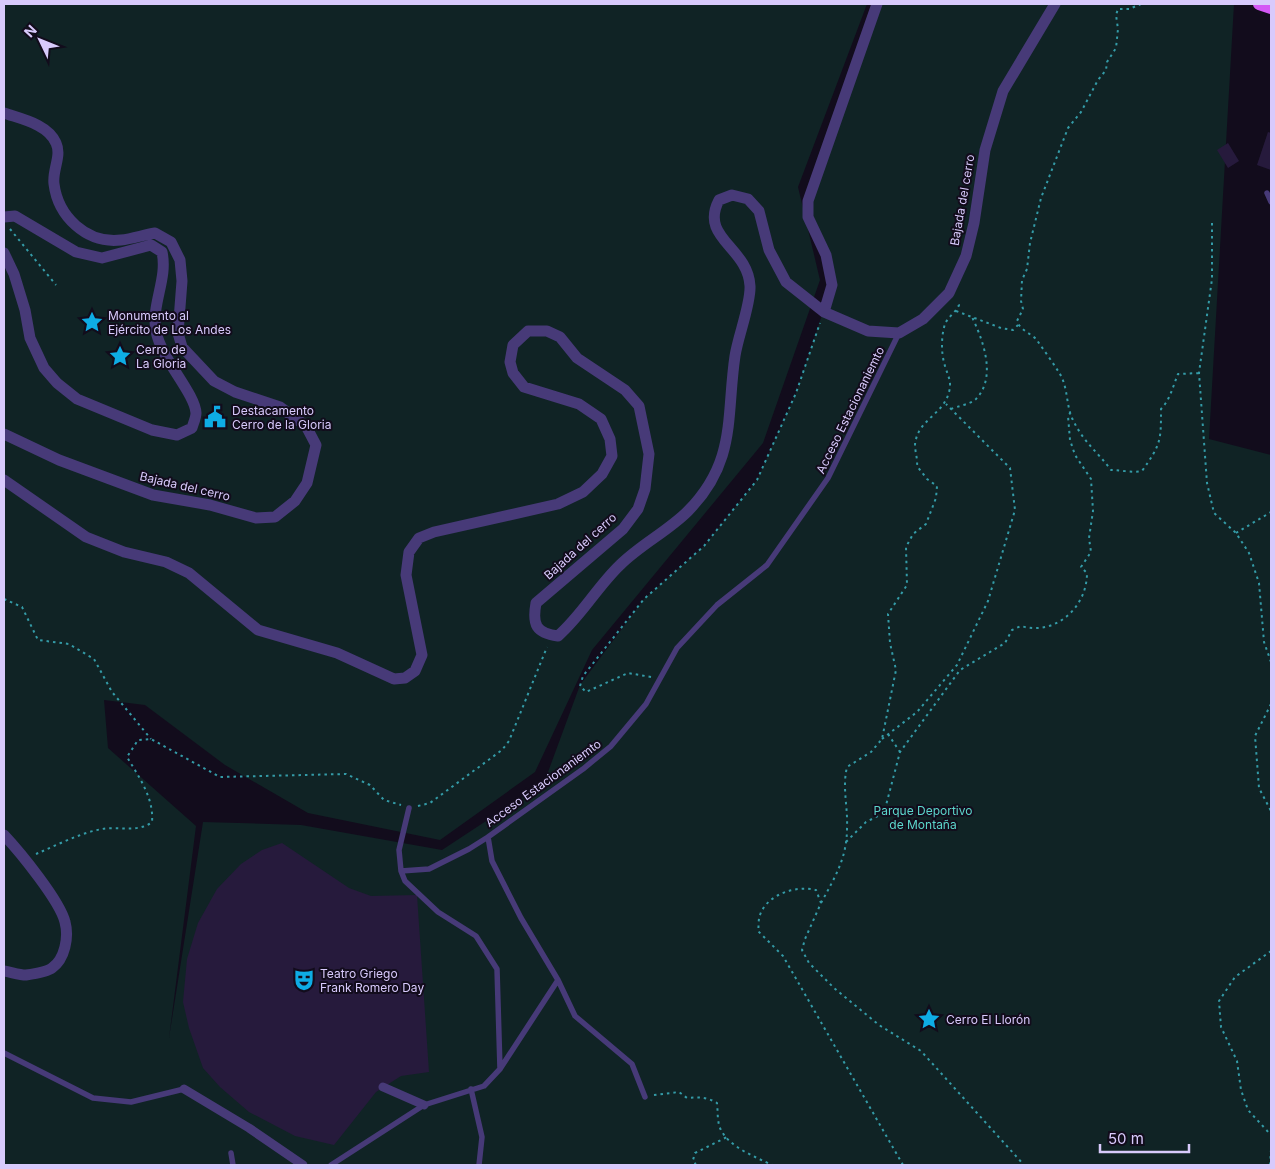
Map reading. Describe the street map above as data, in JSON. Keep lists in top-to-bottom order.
{
  "streets": {
    "street": ["Bajada del cerro"],
    "lane": ["Acceso Estacionaniemto"]
  },
  "crossings": [
    ["Bajada del cerro", "Acceso Estacionaniemto"]
  ],
  "parks": ["Parque Deportivo de Montaña"],
  "places": {
    "place": ["Monumento al Ejército de Los Andes", "Cerro de La Gloria", "Cerro El Llorón"],
    "public building": ["Destacamento Cerro de la Gloria"],
    "theatre": ["Teatro Griego Frank Romero Day"]
  },
  "scale_bar": "50 m",
  "north": "top left"
}
